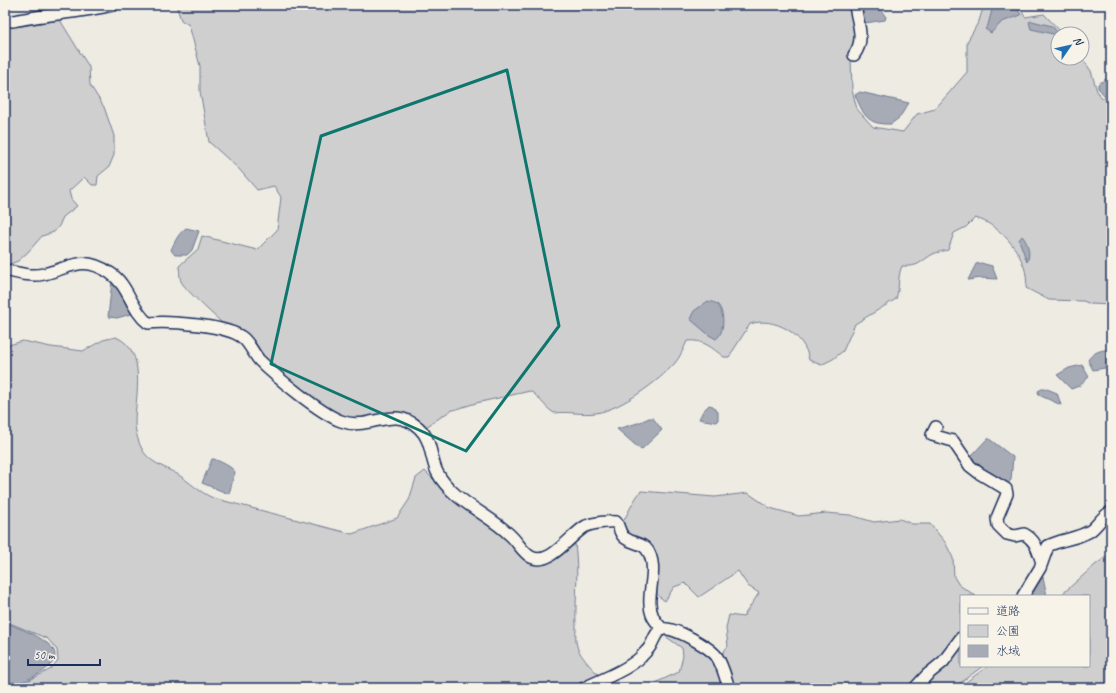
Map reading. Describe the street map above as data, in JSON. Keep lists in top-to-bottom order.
{
  "legend": ["道路", "公園", "水域"],
  "scale_bar": "50 m",
  "north": "top right"
}
